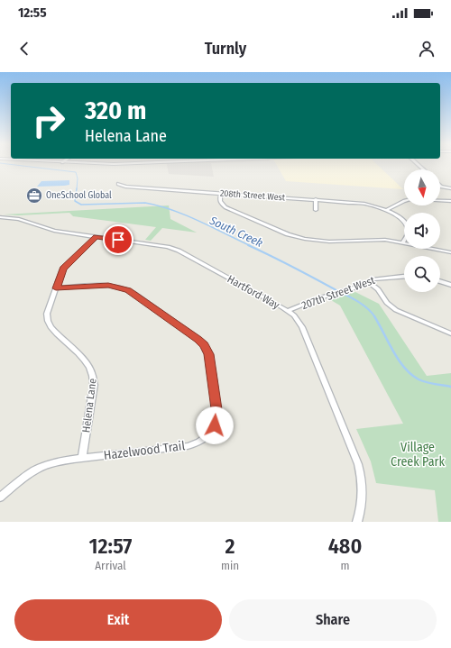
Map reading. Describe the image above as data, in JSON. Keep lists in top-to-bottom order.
{
  "streets": {
    "street": [
      "208th Street West",
      "Hartford Way",
      "207th Street West",
      "Helena Lane",
      "Hazelwood Trail"
    ]
  },
  "crossings": [
    ["Hartford Way", "207th Street West"],
    ["Hartford Way", "Helena Lane"],
    ["Helena Lane", "Hazelwood Trail"]
  ],
  "water": ["South Creek"],
  "parks": ["Village Creek Park"],
  "places": {
    "office": ["OneSchool Global"]
  },
  "north": "bottom",
  "page": {
    "status": "12:55",
    "header": "Turnly",
    "turn": ["320 m", "Helena Lane"],
    "eta": [
      "12:57",
      "Arrival",
      "2",
      "min",
      "480",
      "m"
    ],
    "buttons": ["Exit", "Share"]
  }
}
